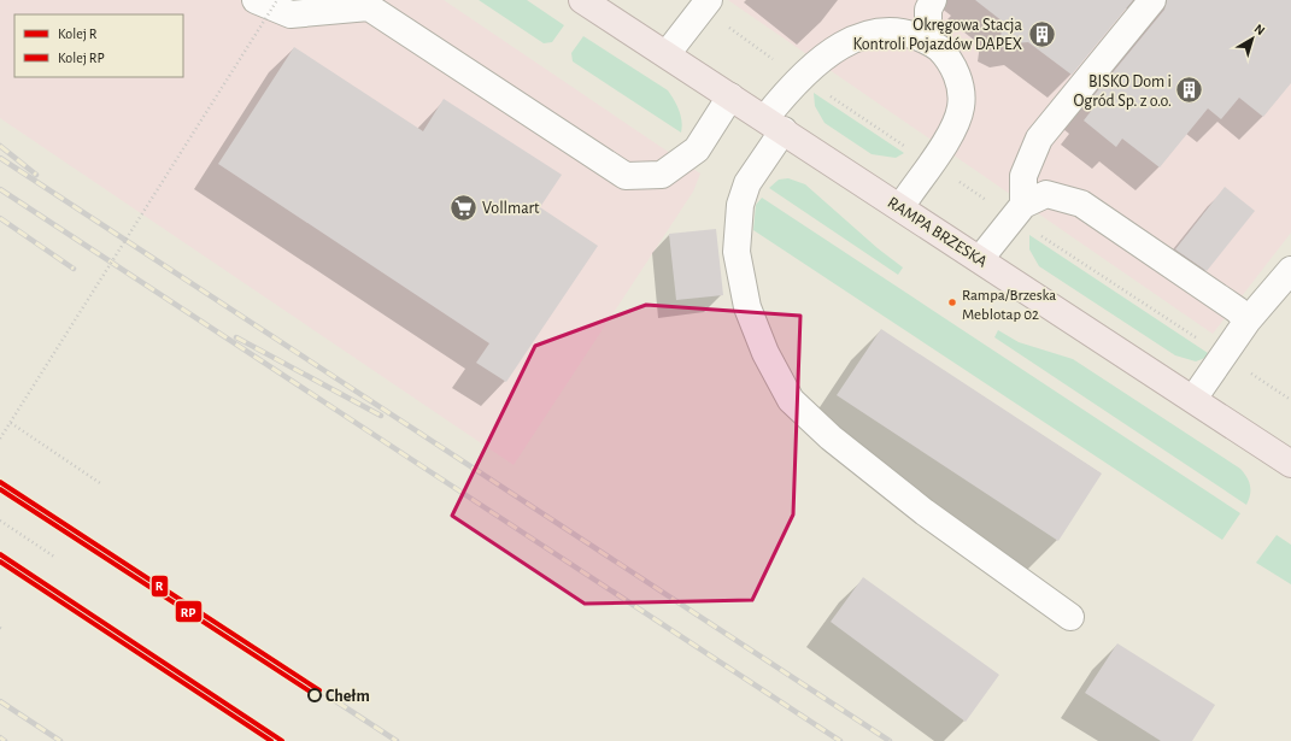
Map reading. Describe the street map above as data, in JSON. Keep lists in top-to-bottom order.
{
  "streets": {
    "highway": ["RAMPA BRZESKA"]
  },
  "places": {
    "building": ["Okręgowa Stacja Kontroli Pojazdów DAPEX", "BISKO Dom i Ogród Sp. z o.o."],
    "supermarket": ["Vollmart"],
    "other": ["Rampa/Brzeska Meblotap 02", "Chełm"]
  },
  "lines": ["rail line R", "rail line RP"],
  "legend": ["Kolej R", "Kolej RP"],
  "north": "top right"
}
